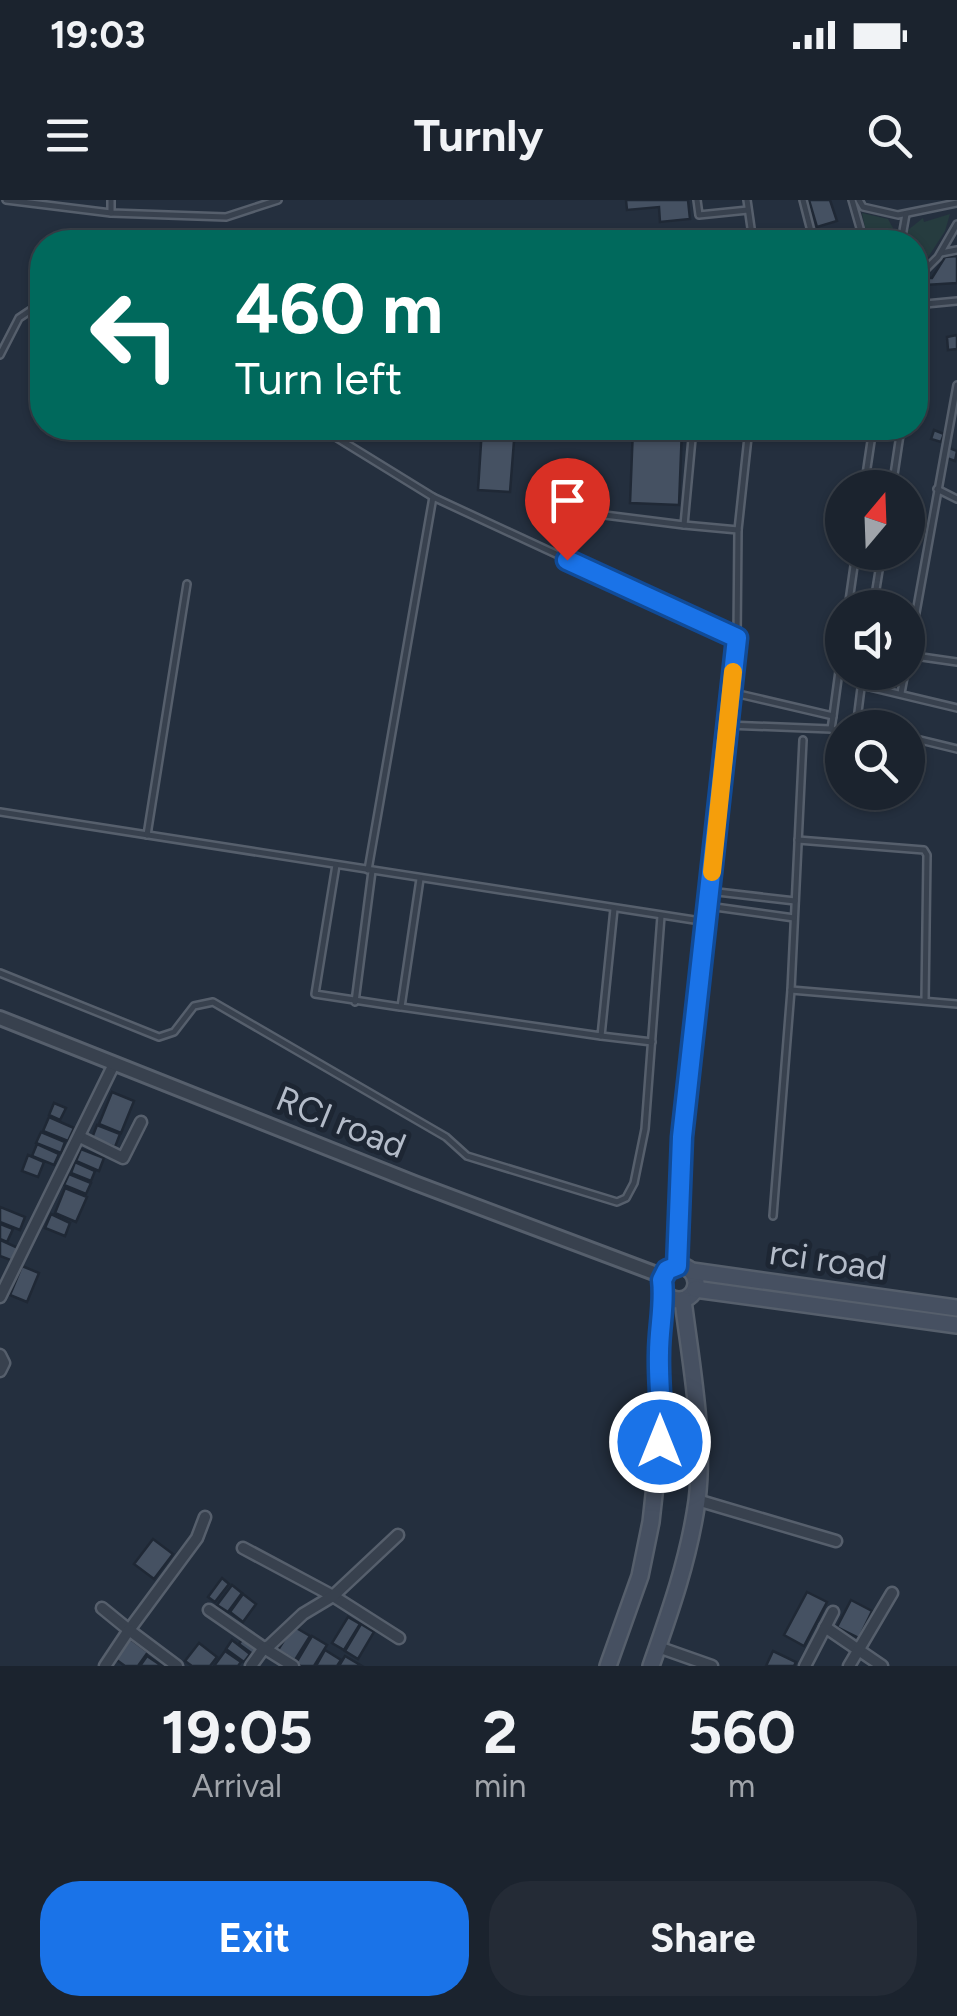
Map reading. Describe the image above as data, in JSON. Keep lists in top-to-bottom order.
{
  "streets": {
    "main road": ["RCI road", "rci road"]
  },
  "north": "top",
  "page": {
    "status": "19:03",
    "header": "Turnly",
    "turn": ["460 m", "Turn left"],
    "eta": [
      "19:05",
      "Arrival",
      "2",
      "min",
      "560",
      "m"
    ],
    "buttons": ["Exit", "Share"]
  }
}
